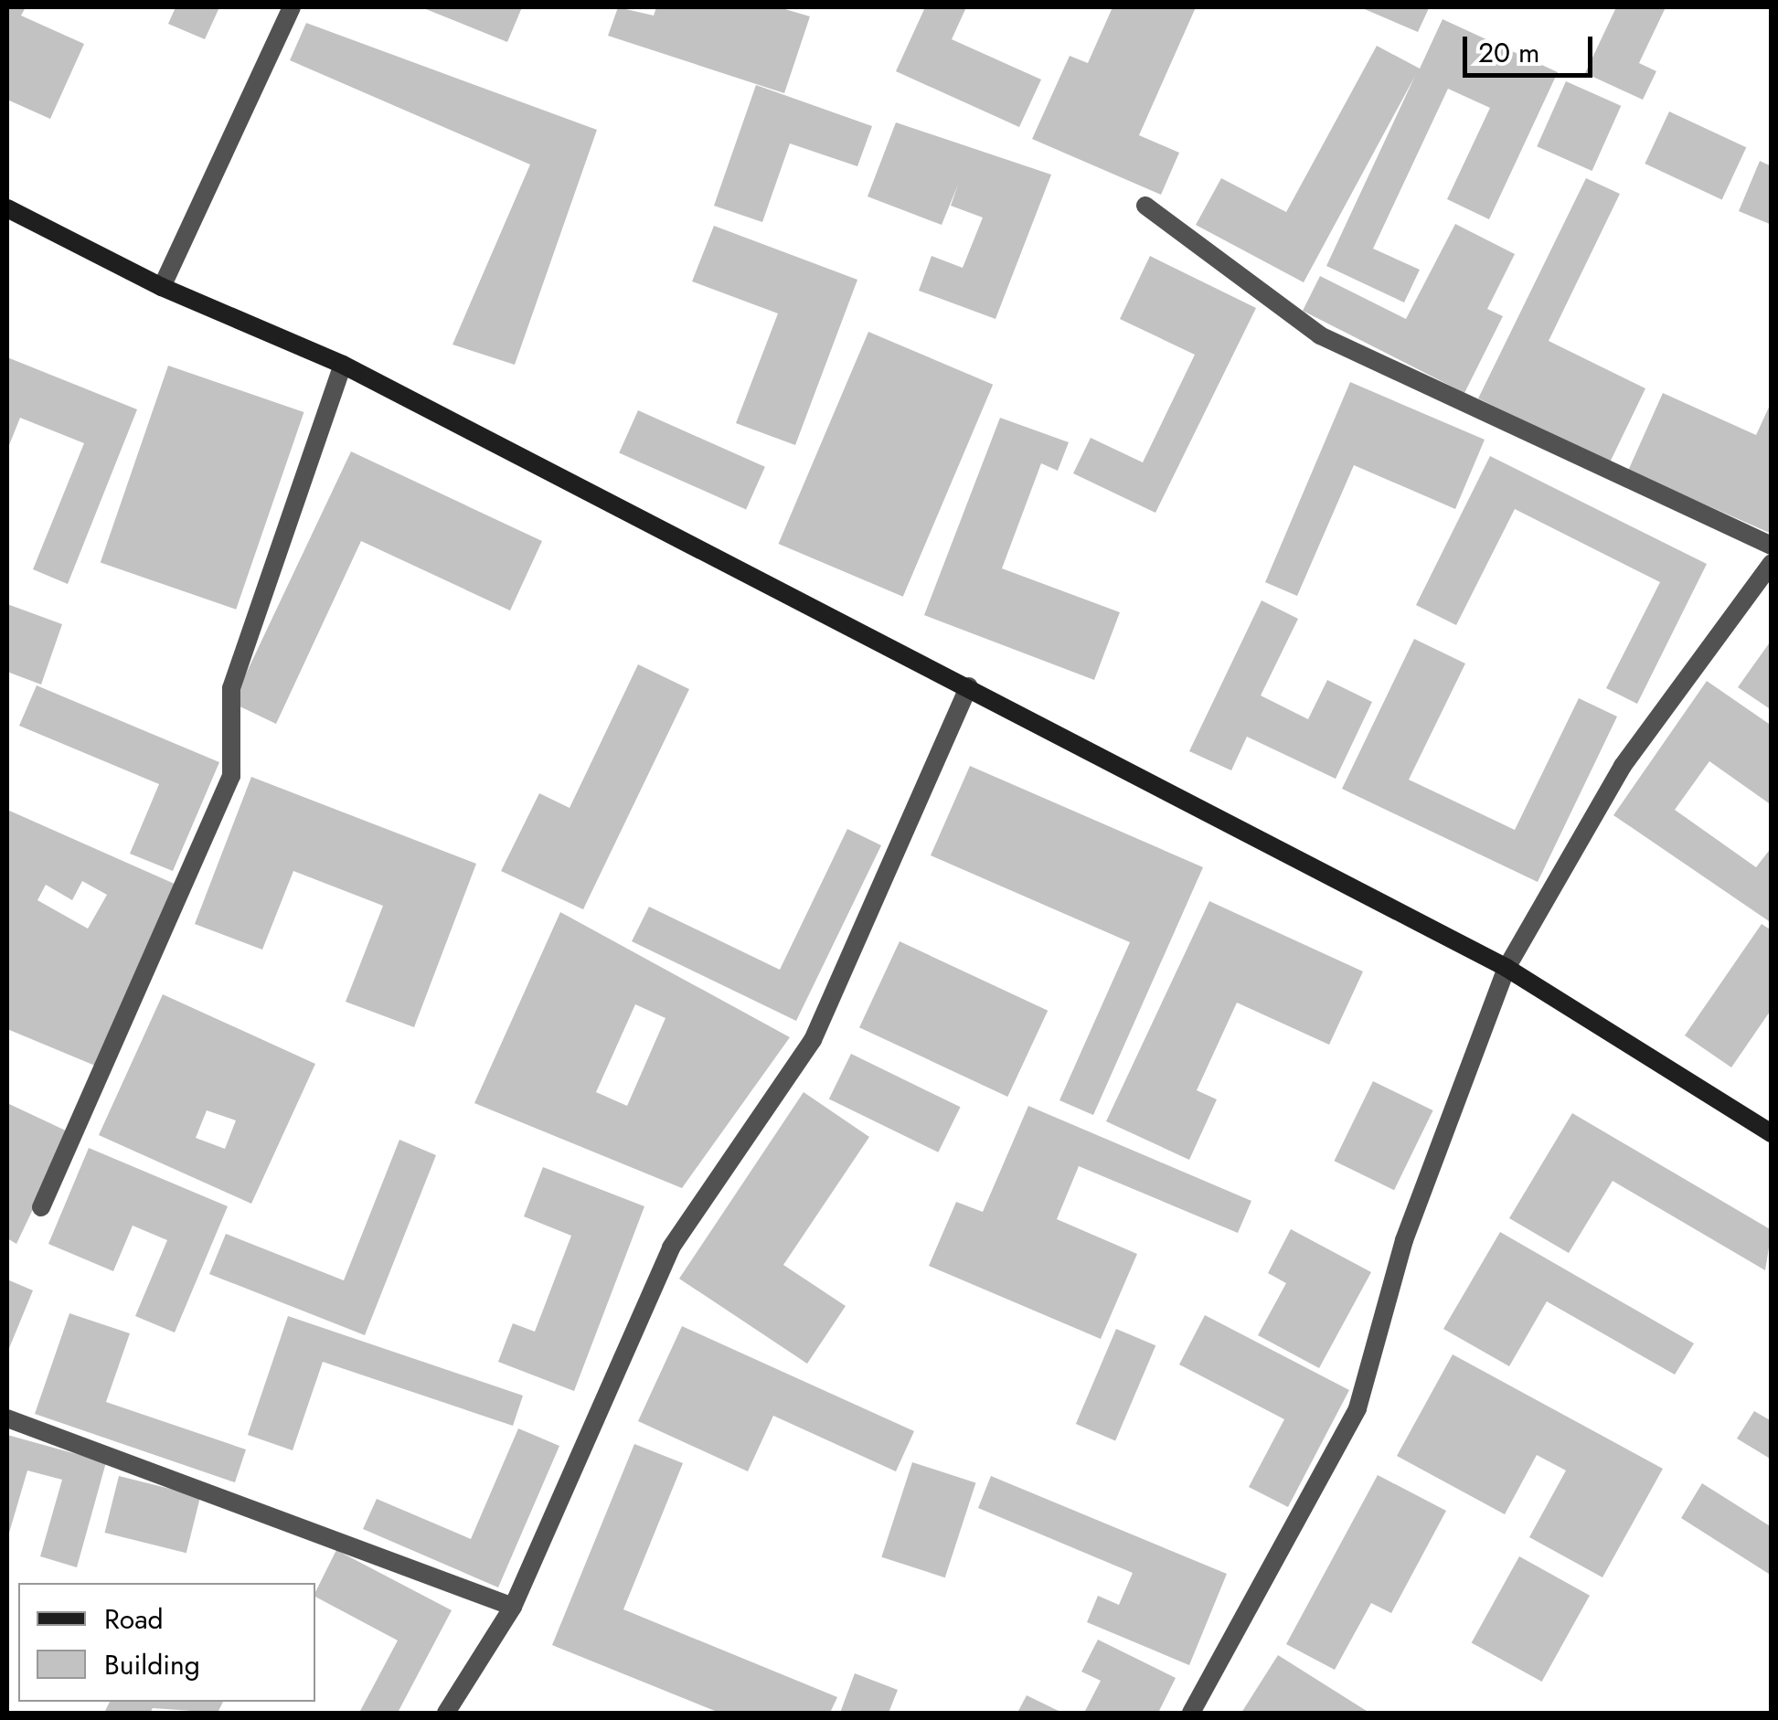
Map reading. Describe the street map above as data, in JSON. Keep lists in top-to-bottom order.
{
  "legend": ["Road", "Building"],
  "scale_bar": "20 m"
}
